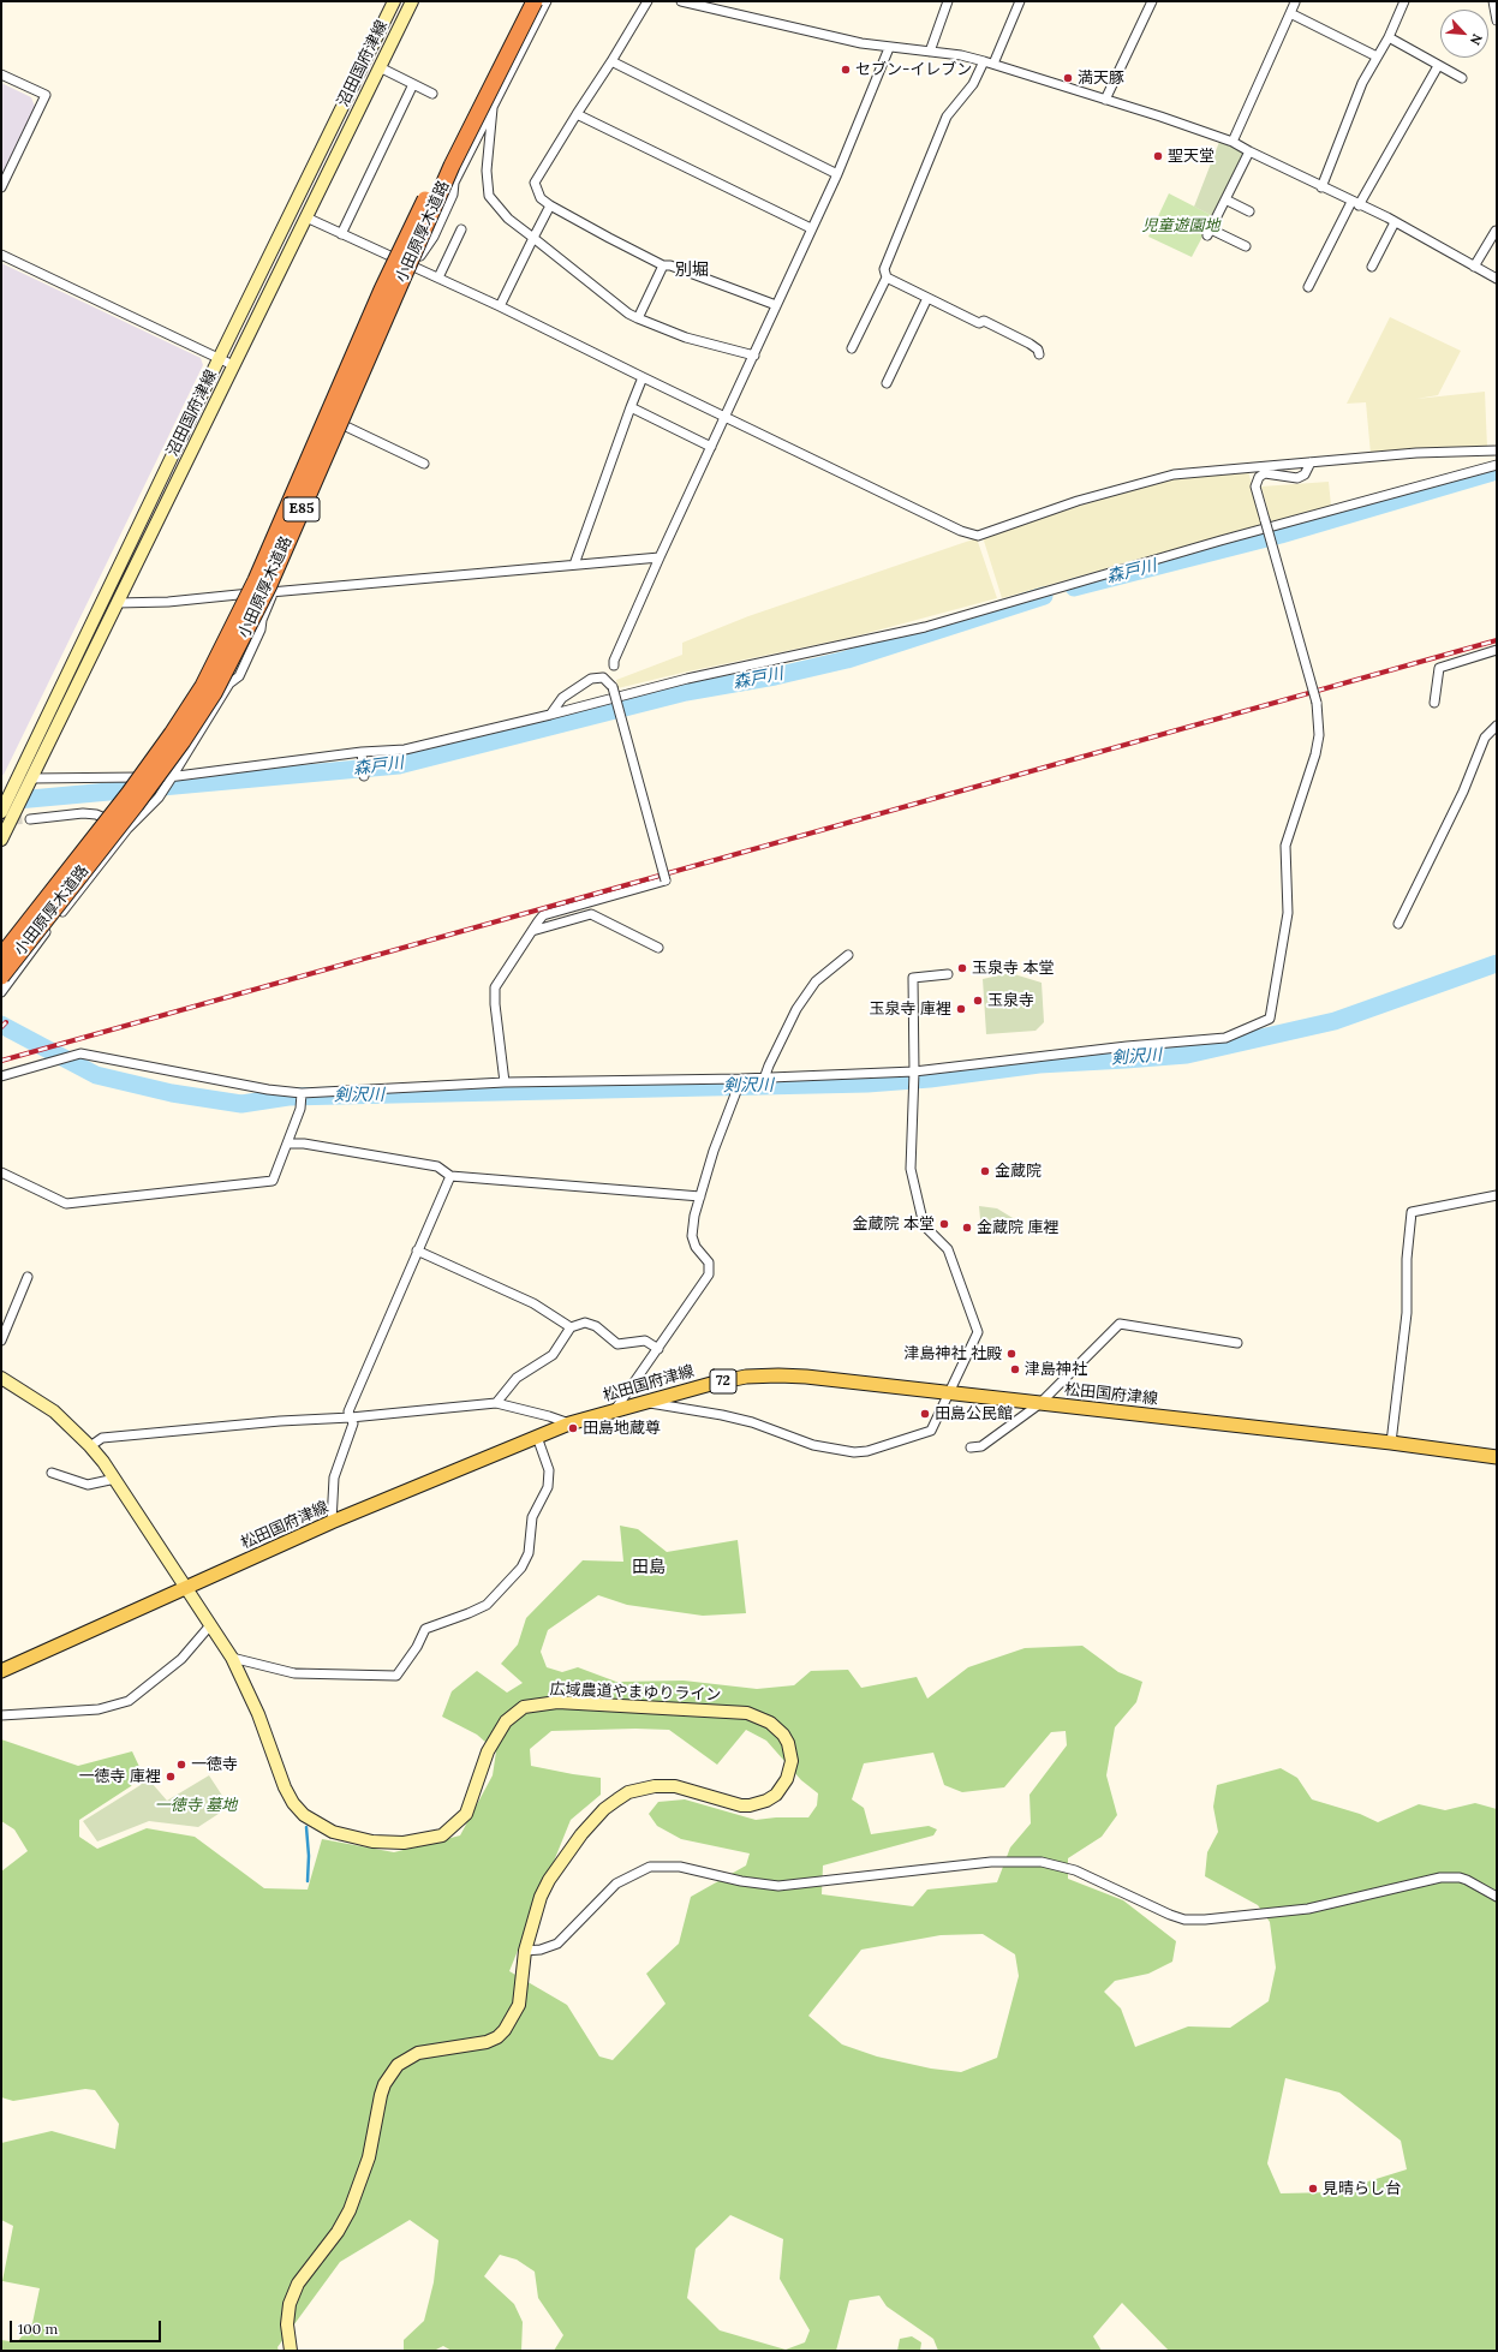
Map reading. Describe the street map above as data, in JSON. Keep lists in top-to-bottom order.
{
  "streets": {
    "highway": ["小田原厚木道路", "E85"],
    "main road": ["72", "松田国府津線"],
    "street": ["沼田国府津線", "広域農道やまゆりライン"]
  },
  "crossings": [
    ["松田国府津線", "広域農道やまゆりライン"]
  ],
  "districts": ["別堀", "田島"],
  "water": ["森戸川", "剣沢川"],
  "parks": ["児童遊園地", "一徳寺 墓地"],
  "places": [
    "セブン-イレブン",
    "満天豚",
    "聖天堂",
    "玉泉寺 本堂",
    "玉泉寺",
    "玉泉寺 庫裡",
    "金蔵院",
    "金蔵院 本堂",
    "金蔵院 庫裡",
    "津島神社 社殿",
    "津島神社",
    "田島公民館",
    "田島地蔵尊",
    "一徳寺",
    "一徳寺 庫裡",
    "見晴らし台"
  ],
  "scale_bar": "100 m",
  "north": "bottom right"
}
